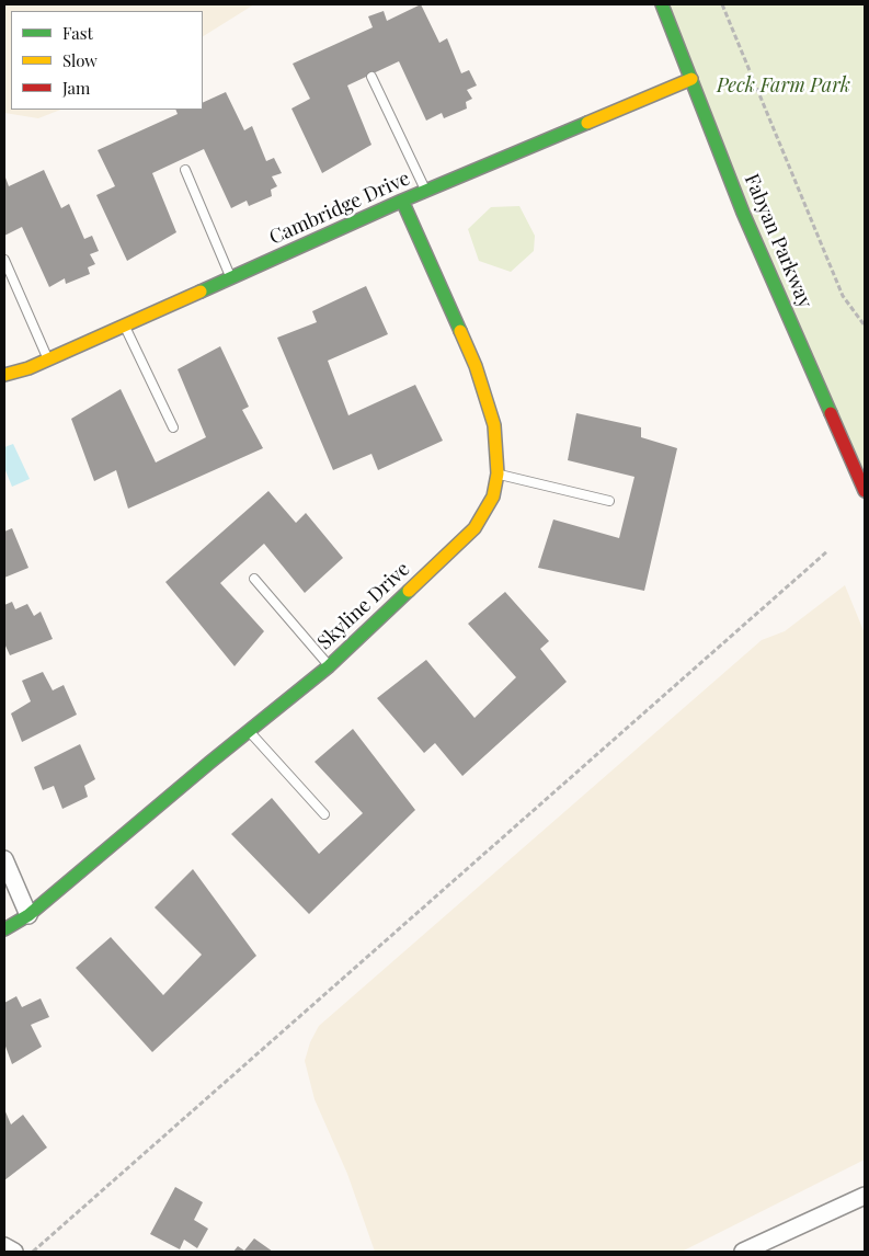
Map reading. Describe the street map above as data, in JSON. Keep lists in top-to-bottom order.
{
  "streets": {
    "street": ["Cambridge Drive", "Fabyan Parkway", "Skyline Drive"]
  },
  "crossings": [
    ["Cambridge Drive", "Fabyan Parkway"],
    ["Cambridge Drive", "Skyline Drive"]
  ],
  "parks": ["Peck Farm Park"],
  "legend": ["Fast", "Slow", "Jam"]
}
